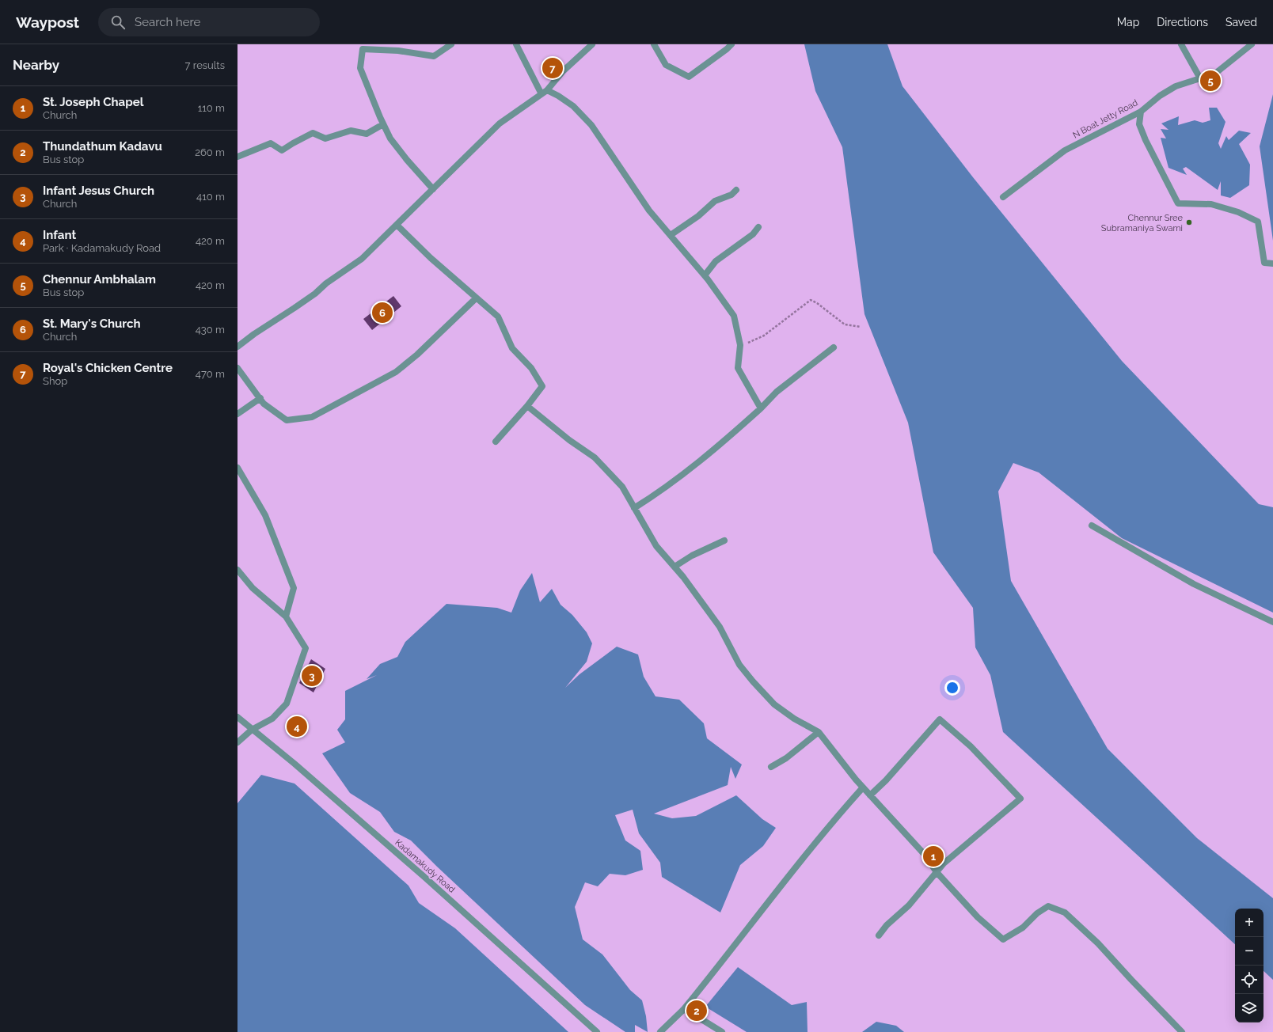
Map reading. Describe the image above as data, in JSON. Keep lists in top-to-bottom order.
{
  "streets": {
    "street": ["N Boat Jetty Road", "Kadamakudy Road"]
  },
  "places": ["Chennur Sree Subramaniya Swami"],
  "page": {
    "header": "Waypost",
    "search": "Search here",
    "nav": ["Map", "Directions", "Saved"],
    "heading": ["Nearby", "7 results"],
    "pins": [
      "7",
      "5",
      "6",
      "3",
      "4",
      "1",
      "2"
    ],
    "list": [
      {
        "mark": "1",
        "name": "St. Joseph Chapel",
        "note": "Church",
        "value": "110 m"
      },
      {
        "mark": "2",
        "name": "Thundathum Kadavu",
        "note": "Bus stop",
        "value": "260 m"
      },
      {
        "mark": "3",
        "name": "Infant Jesus Church",
        "note": "Church",
        "value": "410 m"
      },
      {
        "mark": "4",
        "name": "Infant",
        "note": "Park · Kadamakudy Road",
        "value": "420 m"
      },
      {
        "mark": "5",
        "name": "Chennur Ambhalam",
        "note": "Bus stop",
        "value": "420 m"
      },
      {
        "mark": "6",
        "name": "St. Mary's Church",
        "note": "Church",
        "value": "430 m"
      },
      {
        "mark": "7",
        "name": "Royal's Chicken Centre",
        "note": "Shop",
        "value": "470 m"
      }
    ],
    "map_buttons": ["+", "−"]
  }
}
